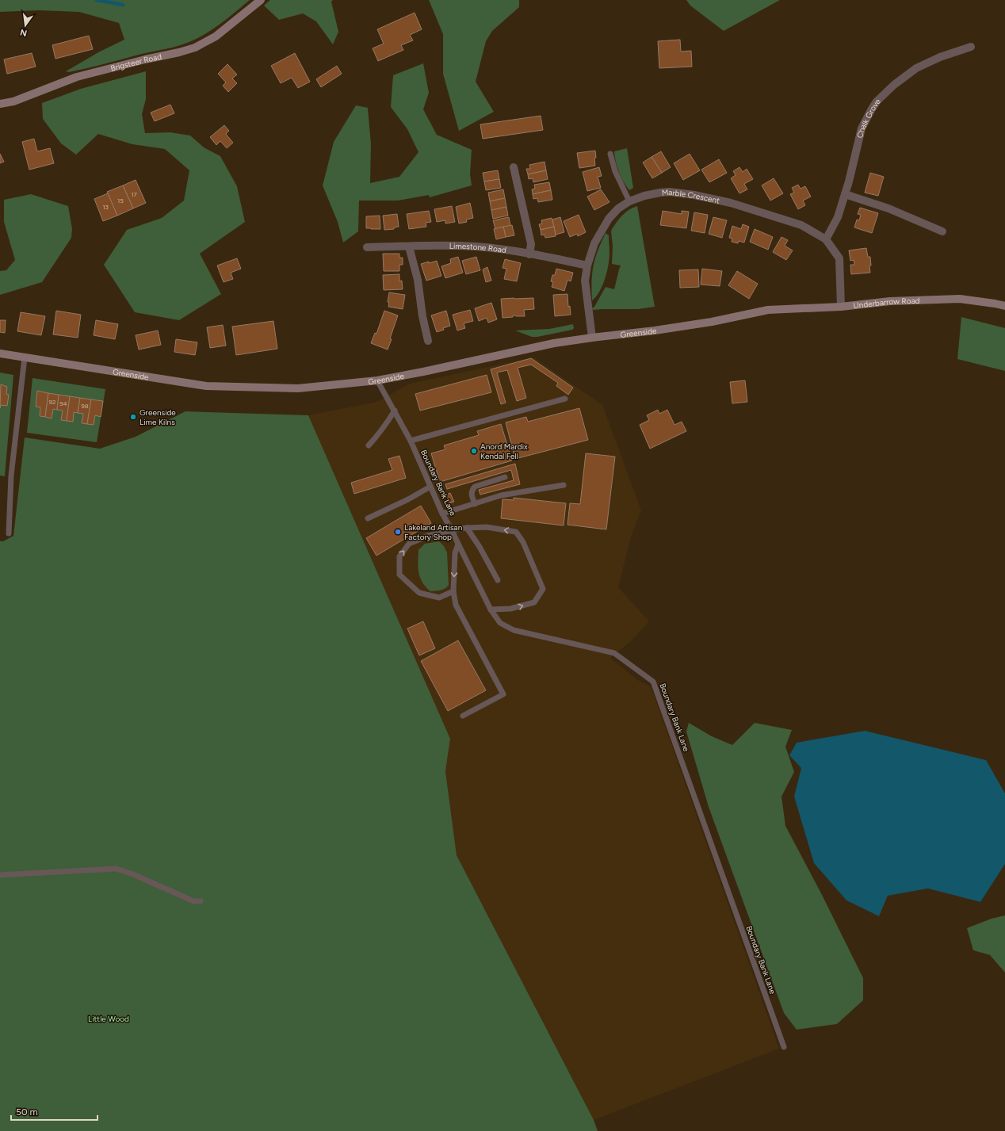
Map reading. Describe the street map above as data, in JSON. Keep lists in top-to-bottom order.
{
  "streets": {
    "street": [
      "Brigsteer Road",
      "Chalk Grove",
      "Marble Crescent",
      "Limestone Road",
      "Underbarrow Road",
      "Greenside"
    ],
    "lane": ["Boundary Bank Lane"]
  },
  "crossings": [
    ["Chalk Grove", "Marble Crescent"],
    ["Marble Crescent", "Limestone Road"],
    ["Marble Crescent", "Underbarrow Road"],
    ["Marble Crescent", "Greenside"],
    ["Underbarrow Road", "Greenside"],
    ["Greenside", "Boundary Bank Lane"]
  ],
  "parks": ["Little Wood"],
  "places": ["Greenside Lime Kilns", "Anord Mardix Kendal Fell", "Lakeland Artisan Factory Shop"],
  "house_numbers": [
    "17",
    "15",
    "13",
    "92",
    "94",
    "98"
  ],
  "scale_bar": "50 m",
  "north": "bottom"
}
